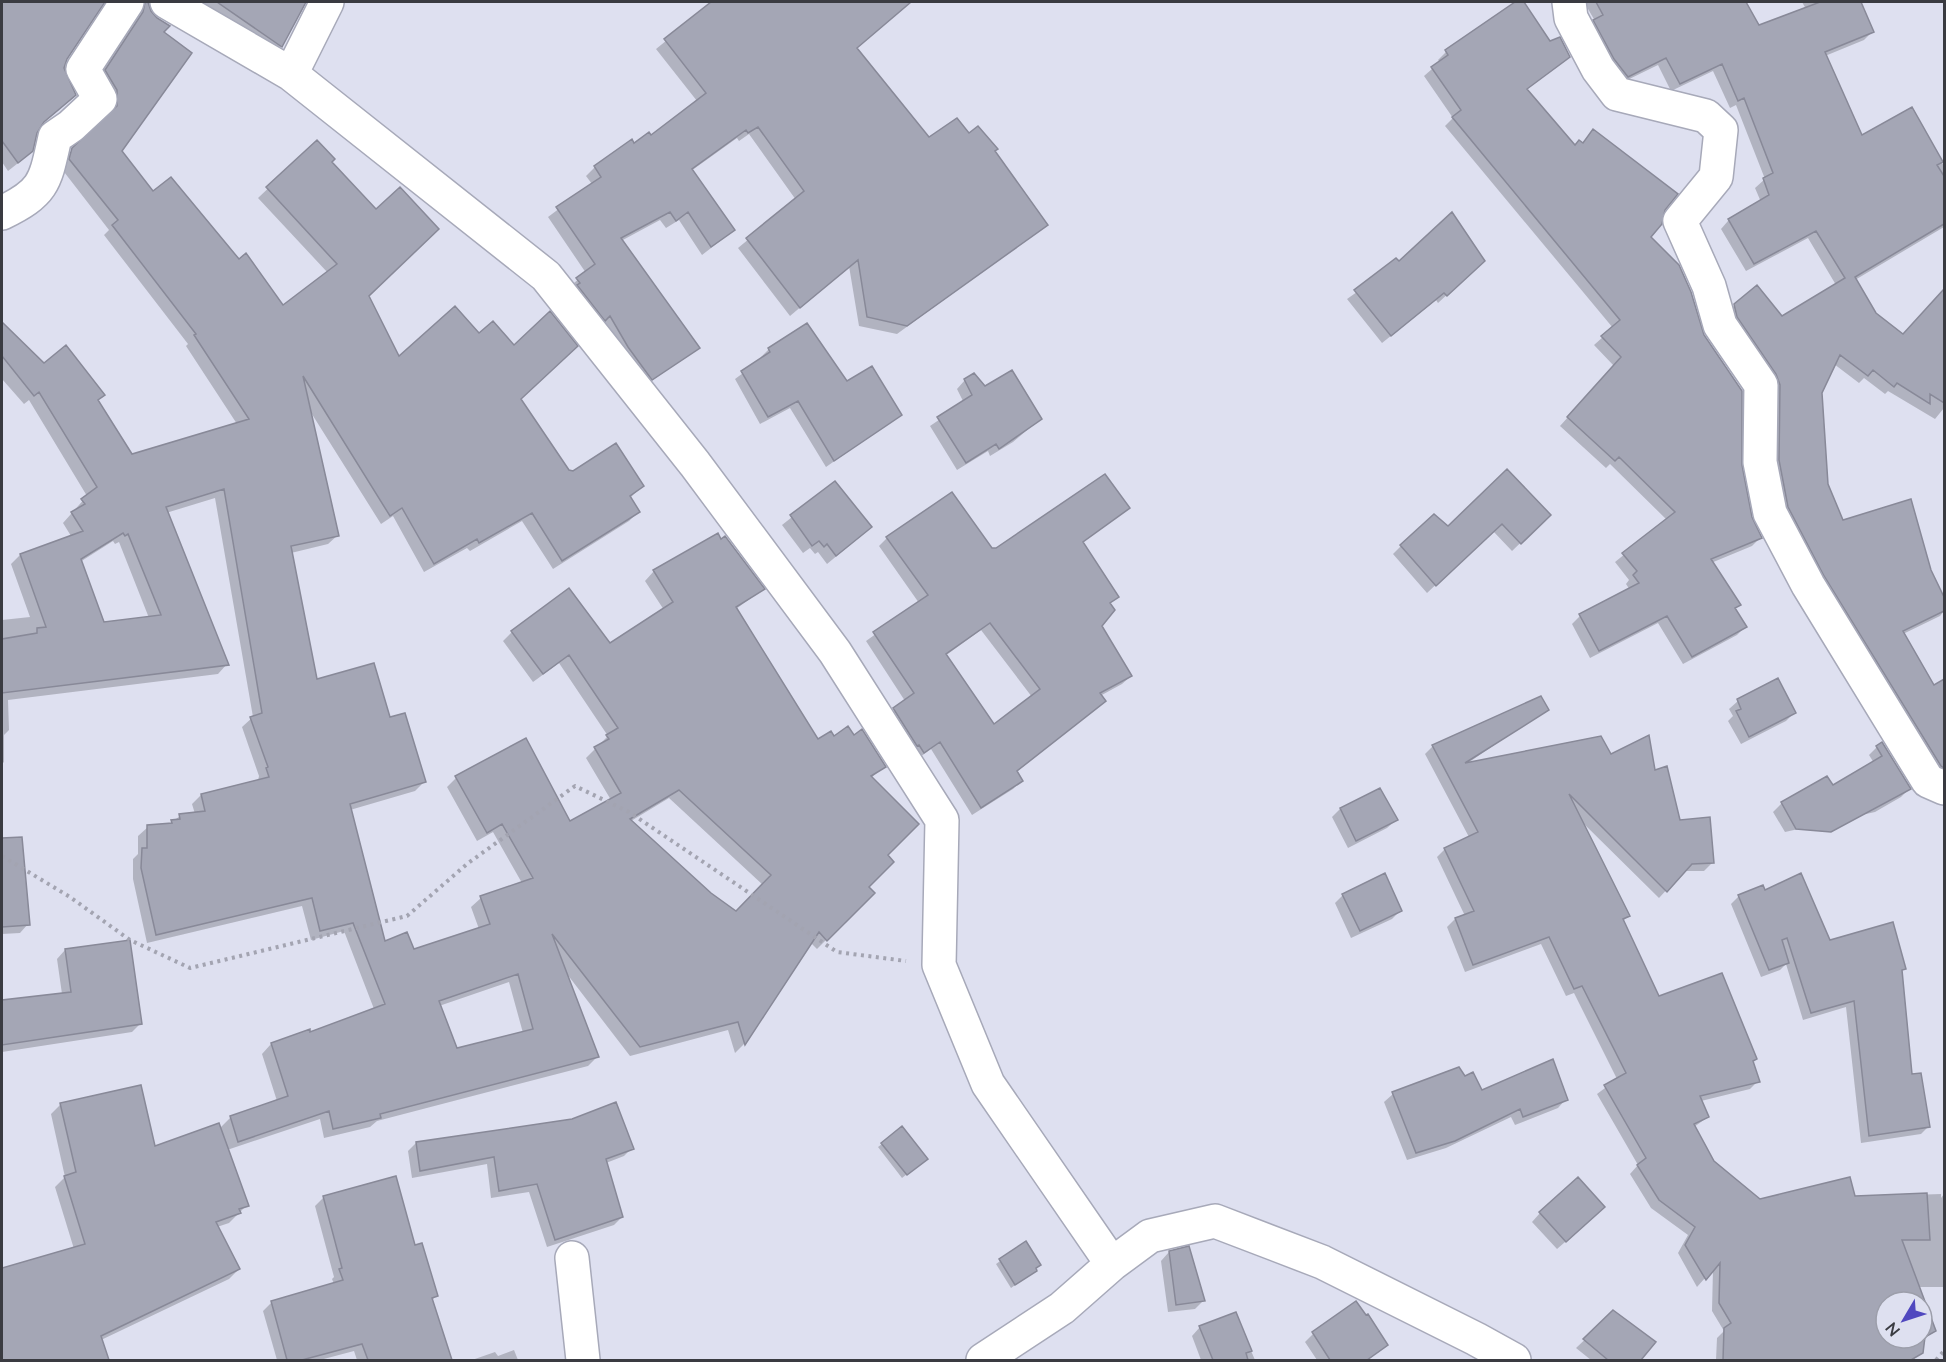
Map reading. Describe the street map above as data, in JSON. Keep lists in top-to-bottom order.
{
  "north": "bottom left"
}
